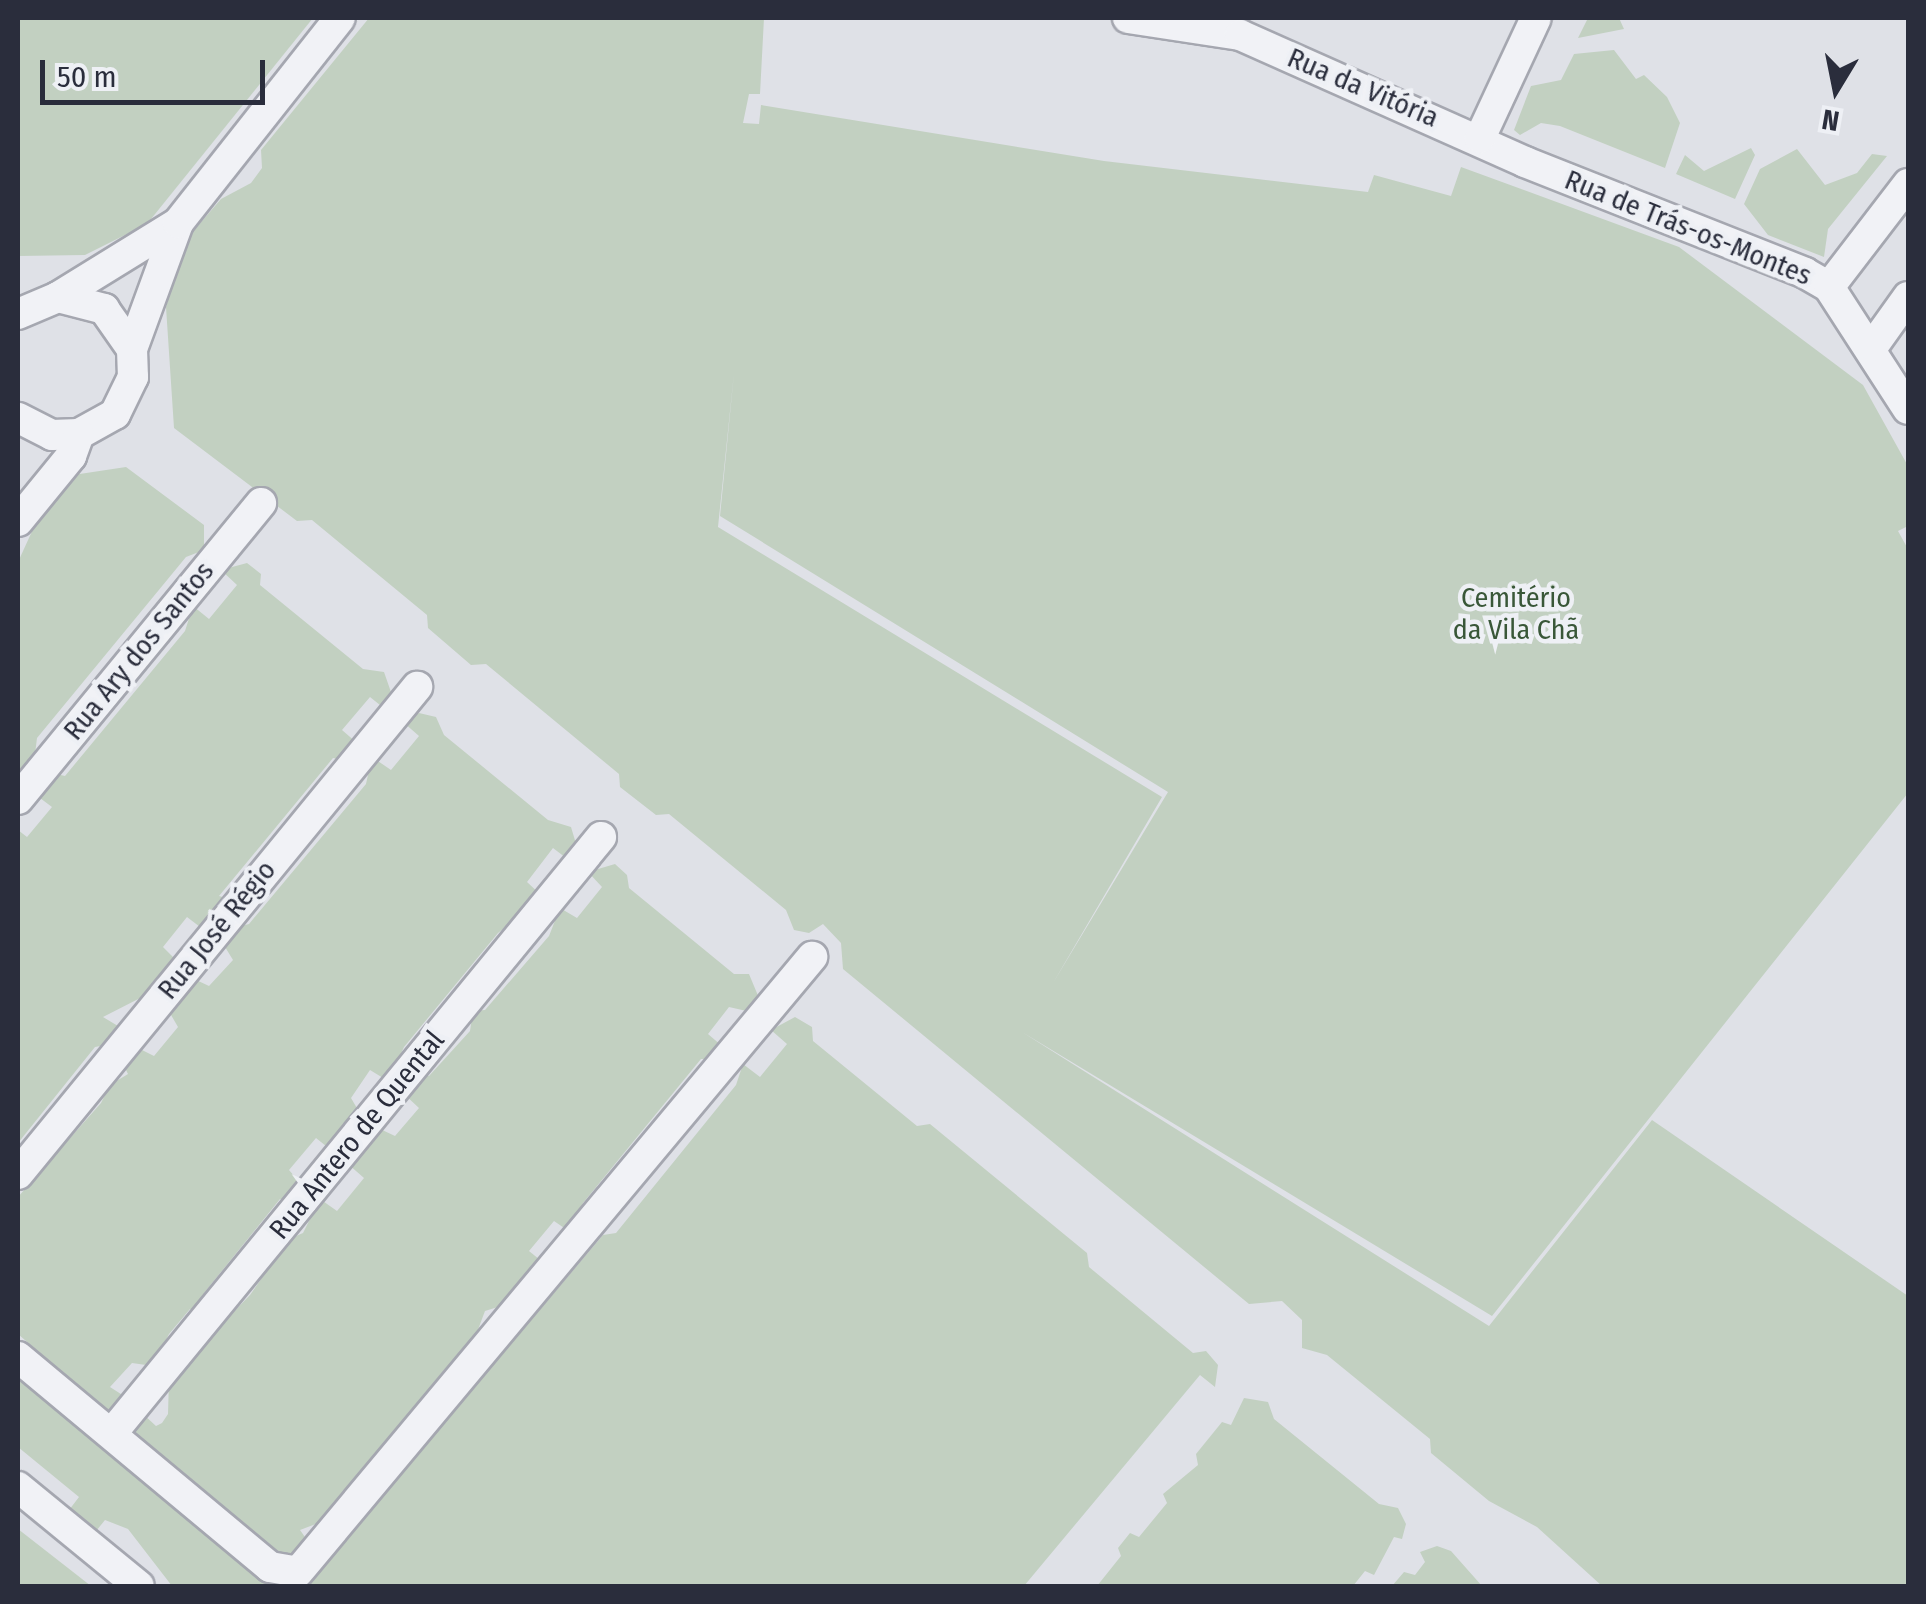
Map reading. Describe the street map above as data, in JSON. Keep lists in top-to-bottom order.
{
  "streets": {
    "street": [
      "Rua da Vitória",
      "Rua de Trás-os-Montes",
      "Rua Ary dos Santos",
      "Rua José Régio",
      "Rua Antero de Quental"
    ]
  },
  "crossings": [
    ["Rua da Vitória", "Rua de Trás-os-Montes"]
  ],
  "parks": ["Cemitério da Vila Chã"],
  "scale_bar": "50 m",
  "north": "bottom"
}
